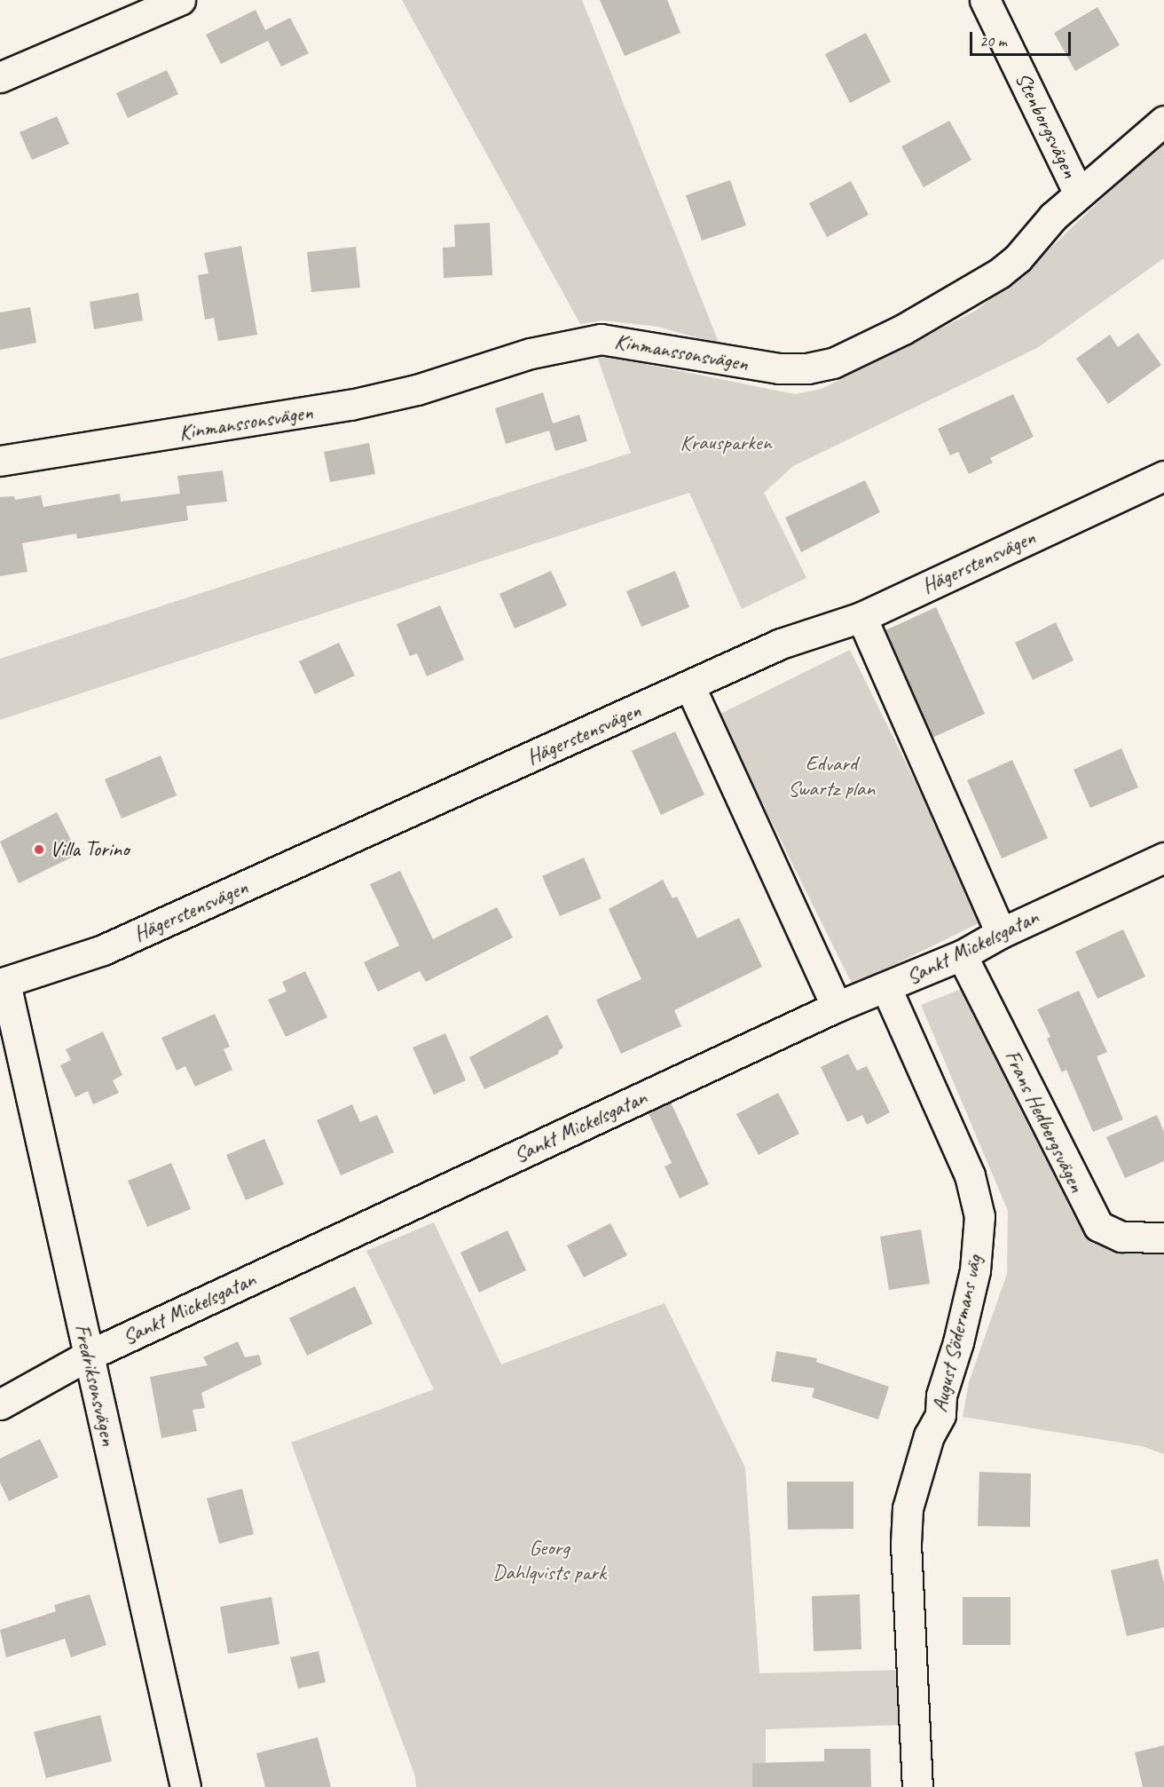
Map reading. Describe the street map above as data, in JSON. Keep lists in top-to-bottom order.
{
  "streets": {
    "street": [
      "Stenborgsvägen",
      "Kinmanssonsvägen",
      "Hägerstensvägen",
      "Sankt Mickelsgatan",
      "Frans Hedbergsvägen",
      "August Södermans väg",
      "Fredriksonsvägen"
    ]
  },
  "crossings": [
    ["Stenborgsvägen", "Kinmanssonsvägen"],
    ["Hägerstensvägen", "Fredriksonsvägen"],
    ["Sankt Mickelsgatan", "Frans Hedbergsvägen"],
    ["Sankt Mickelsgatan", "August Södermans väg"],
    ["Sankt Mickelsgatan", "Fredriksonsvägen"]
  ],
  "parks": ["Krausparken", "Edvard Swartz plan", "Georg Dahlqvists park"],
  "places": ["Villa Torino"],
  "scale_bar": "20 m"
}
